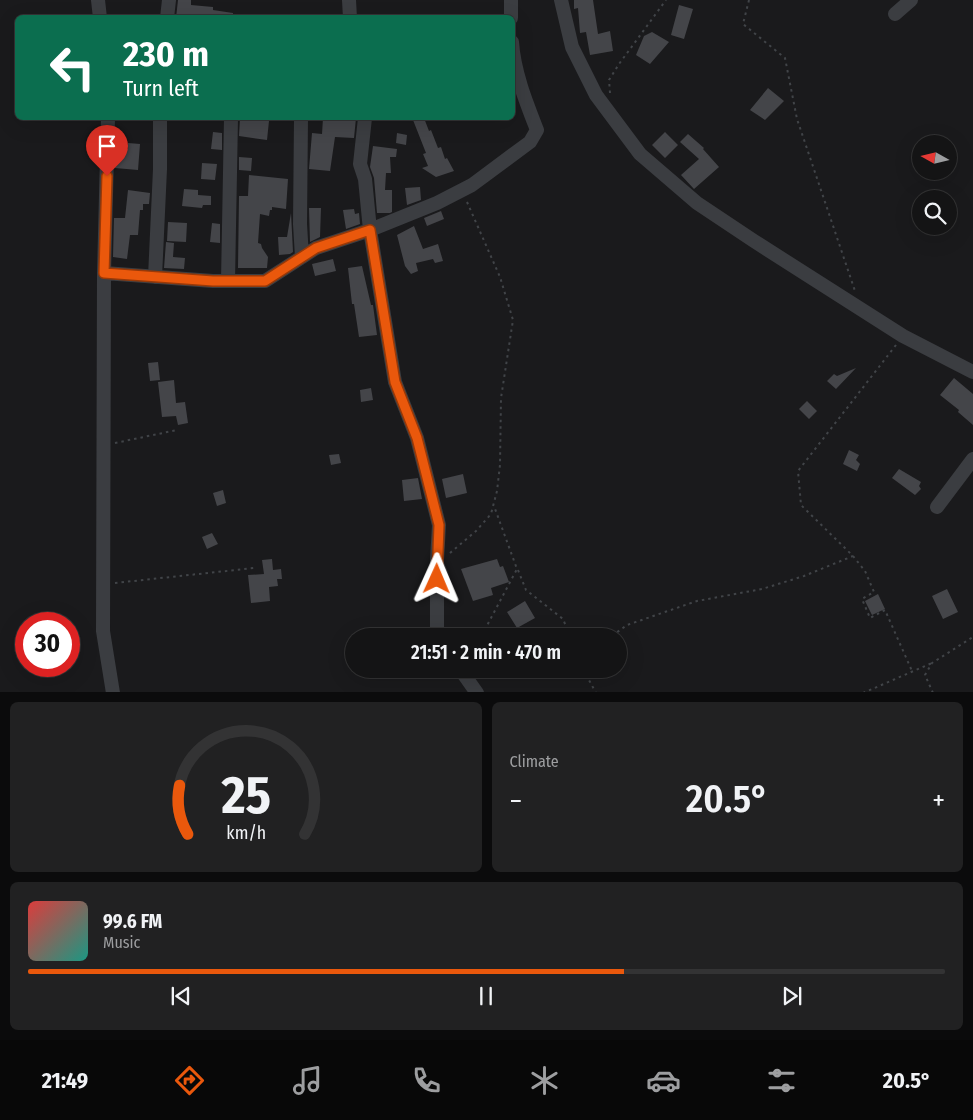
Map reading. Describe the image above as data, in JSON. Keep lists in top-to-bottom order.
{
  "north": "left",
  "page": {
    "turn": ["230 m", "Turn left"],
    "limit": "30",
    "trip": "21:51 · 2 min · 470 m",
    "tile": "Climate",
    "heat": ["−", "20.5°", "+"],
    "song": ["99.6 FM", "Music"],
    "tabs": ["21:49", "20.5°"],
    "gauge": ["25", "km/h"]
  }
}
